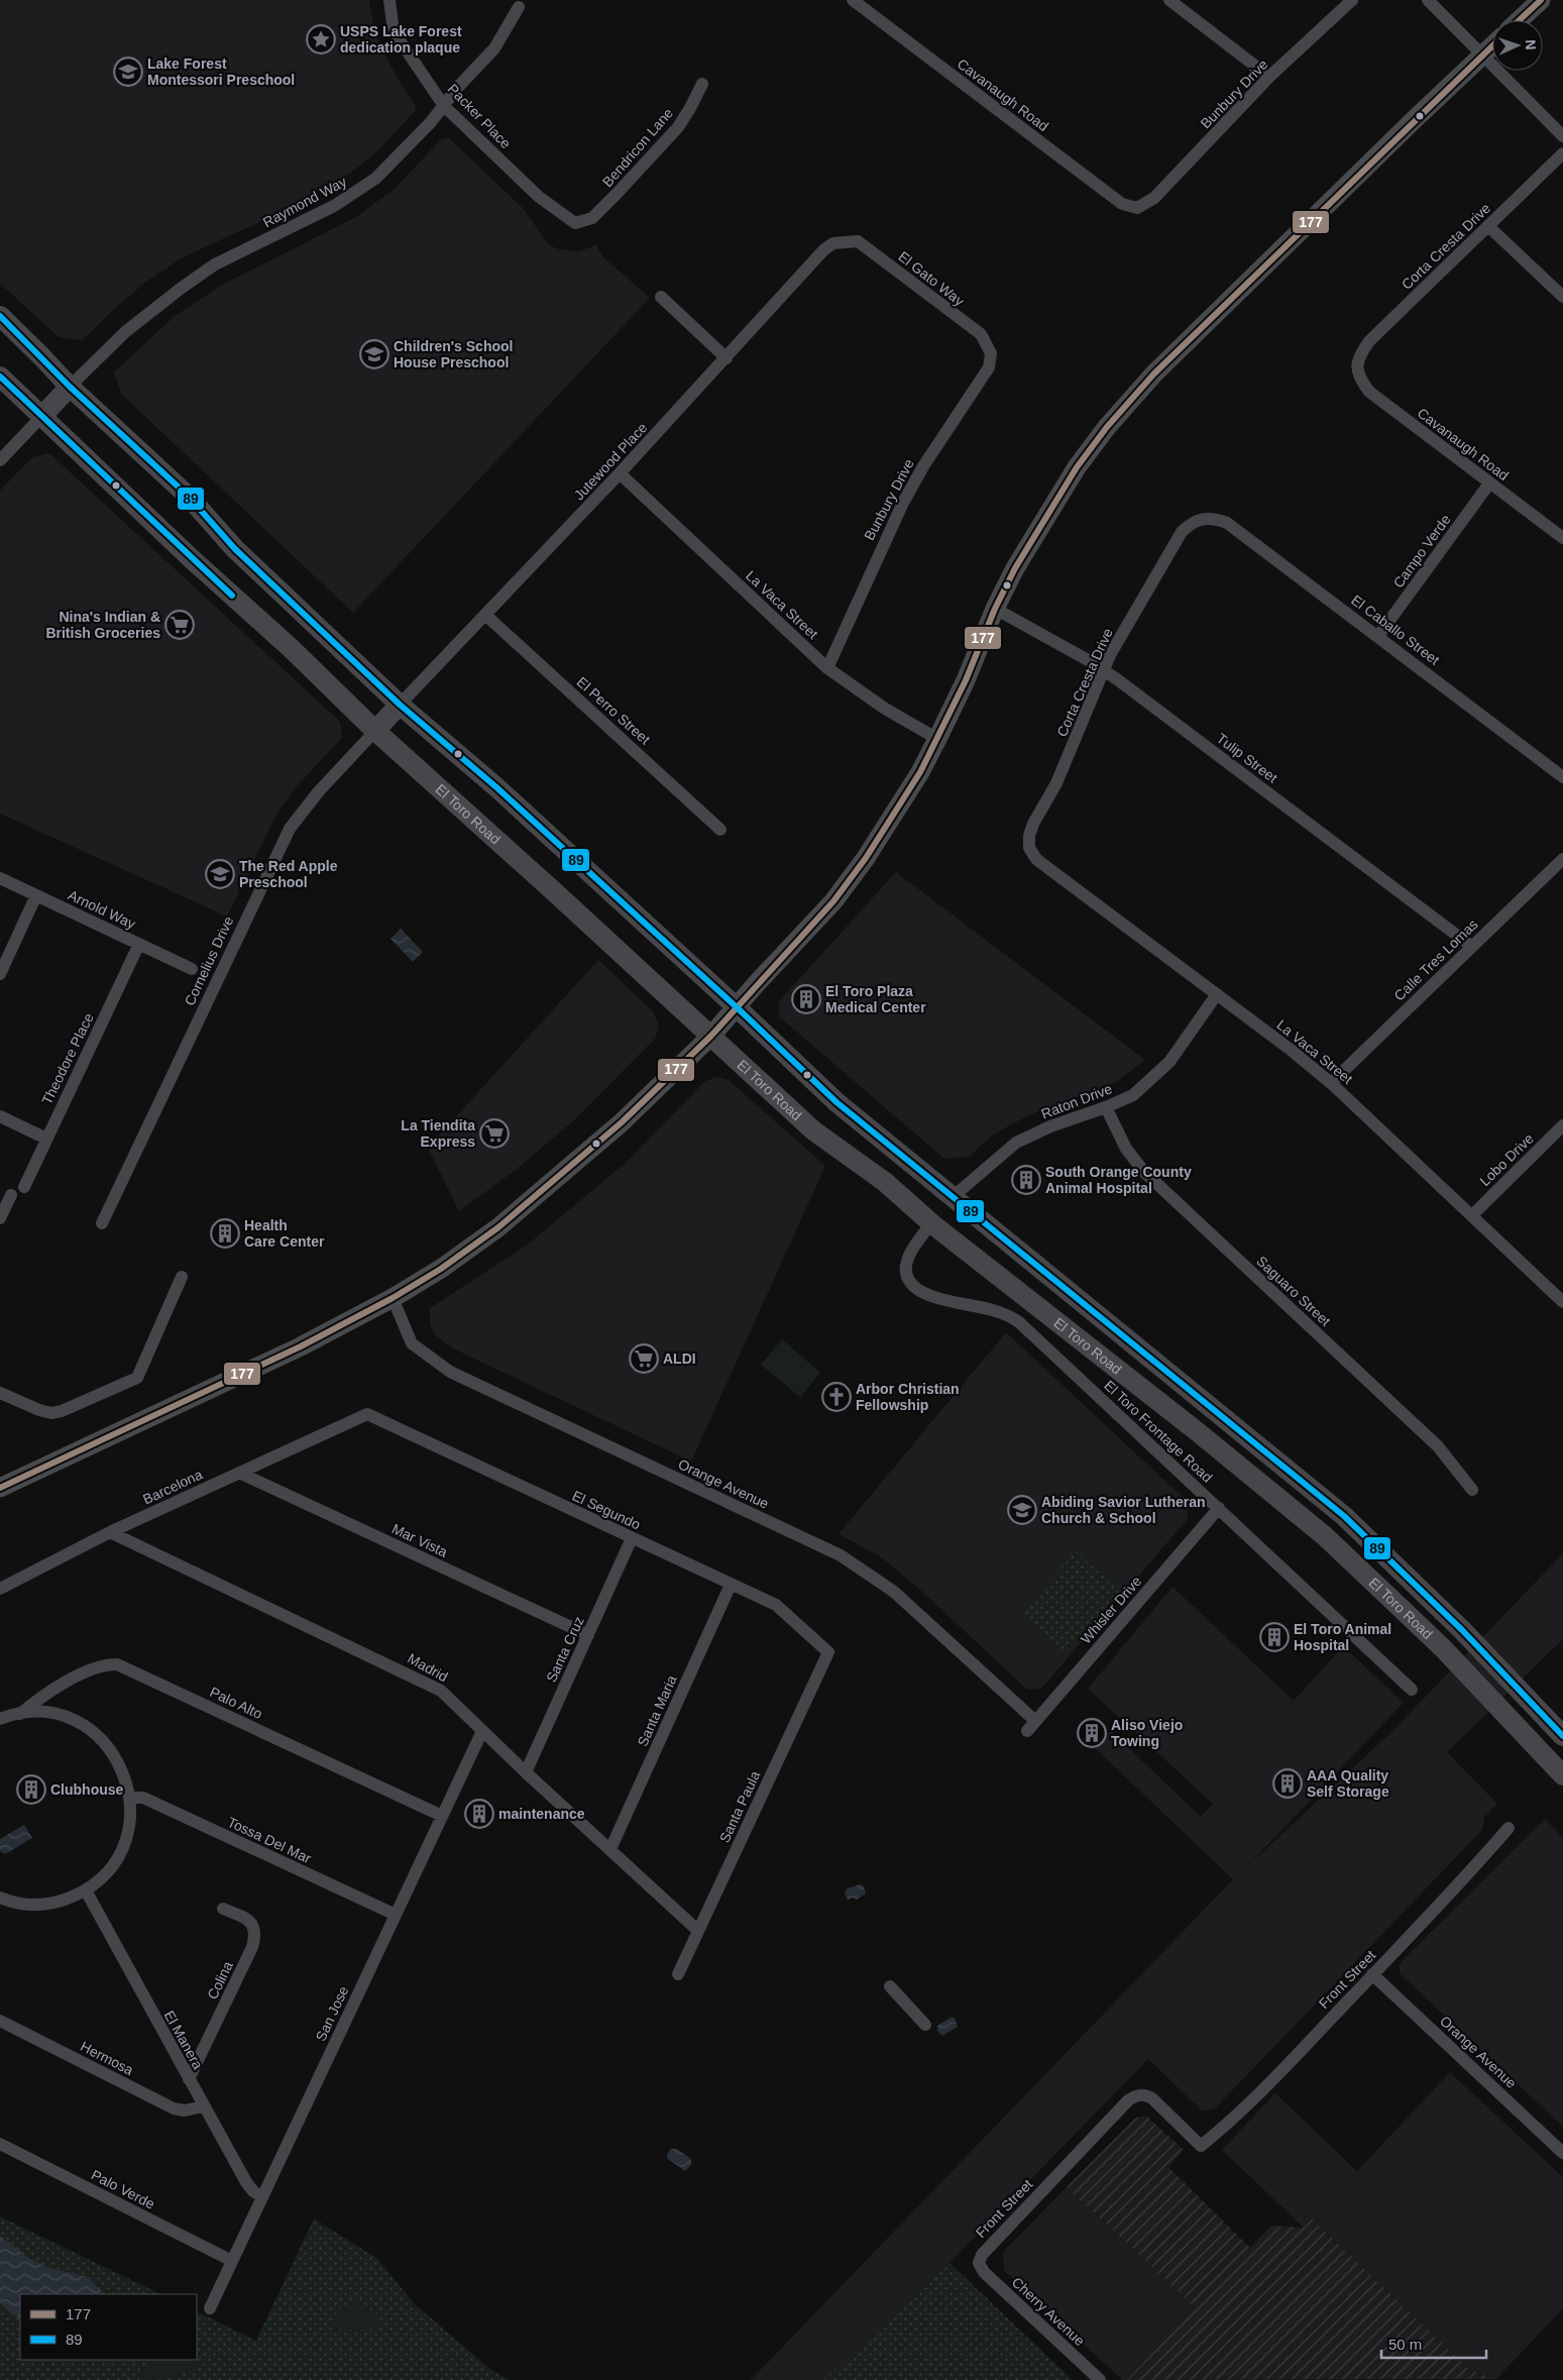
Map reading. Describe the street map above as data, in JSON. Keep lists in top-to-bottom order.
{
  "streets": {
    "main road": ["El Toro Road"],
    "street": [
      "Bunbury Drive",
      "Cavanaugh Road",
      "Packer Place",
      "Bendricon Lane",
      "Raymond Way",
      "Corta Cresta Drive",
      "El Gato Way",
      "Jutewood Place",
      "Campo Verde",
      "La Vaca Street",
      "El Caballo Street",
      "El Perro Street",
      "Tulip Street",
      "Arnold Way",
      "Calle Tres Lomas",
      "Cornelius Drive",
      "Theodore Place",
      "Raton Drive",
      "Lobo Drive",
      "Saguaro Street",
      "El Toro Frontage Road",
      "Orange Avenue",
      "Barcelona",
      "El Segundo",
      "Mar Vista",
      "Whisler Drive",
      "Santa Cruz",
      "Madrid",
      "Palo Alto",
      "Santa Maria",
      "Santa Paula",
      "Tossa Del Mar",
      "Front Street",
      "Colina",
      "San Jose",
      "El Manera",
      "Hermosa",
      "Palo Verde",
      "Cherry Avenue"
    ]
  },
  "crossings": [
    ["Bunbury Drive", "Cavanaugh Road"],
    ["Bunbury Drive", "El Gato Way"],
    ["Bunbury Drive", "La Vaca Street"],
    ["Cavanaugh Road", "Corta Cresta Drive"],
    ["Cavanaugh Road", "Campo Verde"],
    ["Packer Place", "Bendricon Lane"],
    ["Packer Place", "Raymond Way"],
    ["Raymond Way", "El Toro Road"],
    ["Corta Cresta Drive", "La Vaca Street"],
    ["Corta Cresta Drive", "El Caballo Street"],
    ["Corta Cresta Drive", "Tulip Street"],
    ["El Gato Way", "Jutewood Place"],
    ["Jutewood Place", "La Vaca Street"],
    ["Jutewood Place", "El Perro Street"],
    ["Jutewood Place", "El Toro Road"],
    ["Campo Verde", "El Caballo Street"],
    ["La Vaca Street", "Calle Tres Lomas"],
    ["La Vaca Street", "Raton Drive"],
    ["La Vaca Street", "Lobo Drive"],
    ["Tulip Street", "Calle Tres Lomas"],
    ["El Toro Road", "Cornelius Drive"],
    ["El Toro Road", "Raton Drive"],
    ["El Toro Road", "El Toro Frontage Road"],
    ["Arnold Way", "Theodore Place"],
    ["Raton Drive", "Saguaro Street"],
    ["El Toro Frontage Road", "Whisler Drive"],
    ["Orange Avenue", "Whisler Drive"],
    ["Orange Avenue", "Front Street"],
    ["Barcelona", "El Segundo"],
    ["Barcelona", "Mar Vista"],
    ["Barcelona", "Madrid"],
    ["El Segundo", "Santa Cruz"],
    ["El Segundo", "Santa Maria"],
    ["El Segundo", "Santa Paula"],
    ["Mar Vista", "Santa Cruz"],
    ["Santa Cruz", "Madrid"],
    ["Madrid", "Santa Maria"],
    ["Madrid", "Santa Paula"],
    ["Madrid", "San Jose"],
    ["Palo Alto", "San Jose"],
    ["Tossa Del Mar", "San Jose"],
    ["Front Street", "Cherry Avenue"],
    ["Colina", "El Manera"],
    ["San Jose", "El Manera"],
    ["San Jose", "Palo Verde"],
    ["El Manera", "Hermosa"]
  ],
  "places": {
    "place": ["USPS Lake Forest dedication plaque"],
    "school or university": [
      "Lake Forest Montessori Preschool",
      "Children's School House Preschool",
      "The Red Apple Preschool",
      "Abiding Savior Lutheran Church & School"
    ],
    "supermarket": ["Nina's Indian & British Groceries", "La Tiendita Express", "ALDI"],
    "building": [
      "El Toro Plaza Medical Center",
      "South Orange County Animal Hospital",
      "Health Care Center",
      "El Toro Animal Hospital",
      "Aliso Viejo Towing",
      "AAA Quality Self Storage",
      "Clubhouse",
      "maintenance"
    ],
    "church": ["Arbor Christian Fellowship"]
  },
  "lines": ["transit line 177", "transit line 89"],
  "legend": ["177", "89"],
  "scale_bar": "50 m",
  "north": "right"
}
